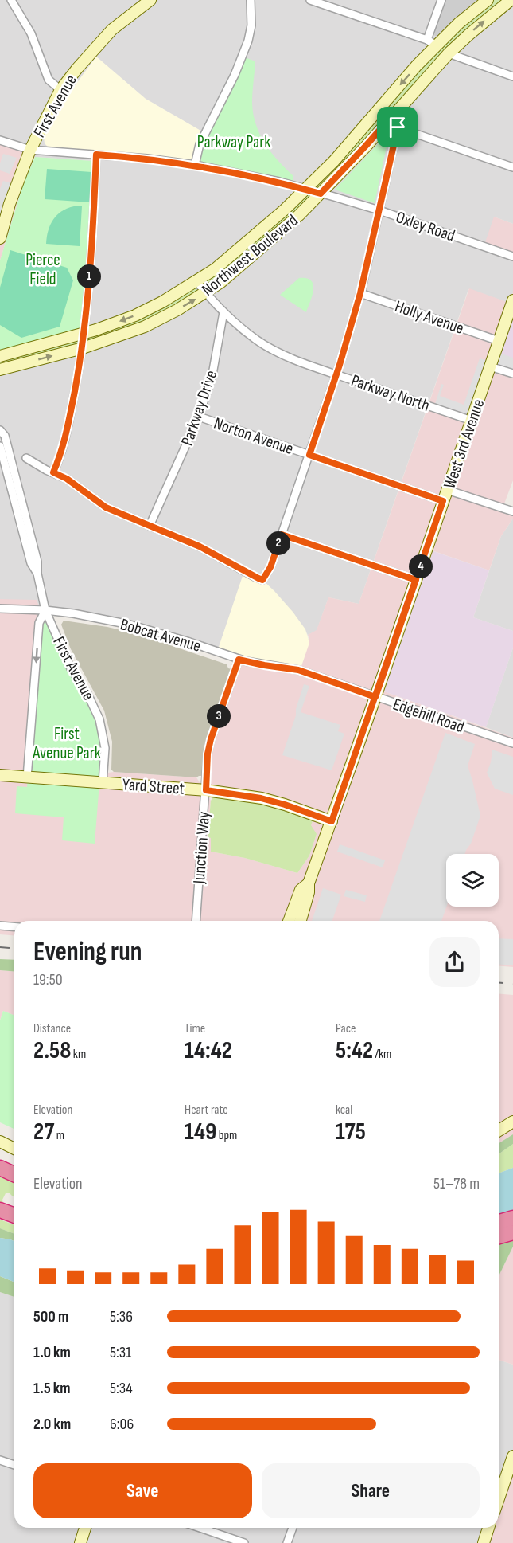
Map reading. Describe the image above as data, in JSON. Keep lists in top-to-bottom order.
{
  "streets": {
    "main road": [
      "First Avenue",
      "Northwest Boulevard",
      "West 3rd Avenue",
      "Yard Street"
    ],
    "street": [
      "Oxley Road",
      "Holly Avenue",
      "Parkway North",
      "Parkway Drive",
      "Norton Avenue",
      "Bobcat Avenue",
      "Edgehill Road",
      "Junction Way"
    ]
  },
  "crossings": [
    ["First Avenue", "Oxley Road"],
    ["First Avenue", "Bobcat Avenue"],
    ["First Avenue", "Yard Street"],
    ["Oxley Road", "Northwest Boulevard"],
    ["Northwest Boulevard", "Parkway North"],
    ["Holly Avenue", "West 3rd Avenue"],
    ["Parkway North", "Parkway Drive"],
    ["Parkway North", "West 3rd Avenue"],
    ["Parkway Drive", "Norton Avenue"],
    ["Norton Avenue", "West 3rd Avenue"],
    ["West 3rd Avenue", "Edgehill Road"],
    ["West 3rd Avenue", "Yard Street"],
    ["Bobcat Avenue", "Edgehill Road"],
    ["Bobcat Avenue", "Junction Way"],
    ["Yard Street", "Junction Way"]
  ],
  "parks": ["Parkway Park", "Pierce Field", "First Avenue Park"],
  "page": {
    "pins": [
      "1",
      "2",
      "4",
      "3"
    ],
    "heading": ["Evening run", "19:50"],
    "stats": [
      ["Distance", "2.58 km"],
      ["Time", "14:42"],
      ["Pace", "5:42 /km"],
      ["Elevation", "27 m"],
      ["Heart rate", "149 bpm"],
      ["kcal", "175"]
    ],
    "chart": ["Elevation", "51–78 m"],
    "list": [
      {
        "name": "500 m",
        "note": "5:36"
      },
      {
        "name": "1.0 km",
        "note": "5:31"
      },
      {
        "name": "1.5 km",
        "note": "5:34"
      },
      {
        "name": "2.0 km",
        "note": "6:06"
      }
    ],
    "buttons": ["Save", "Share"]
  }
}
